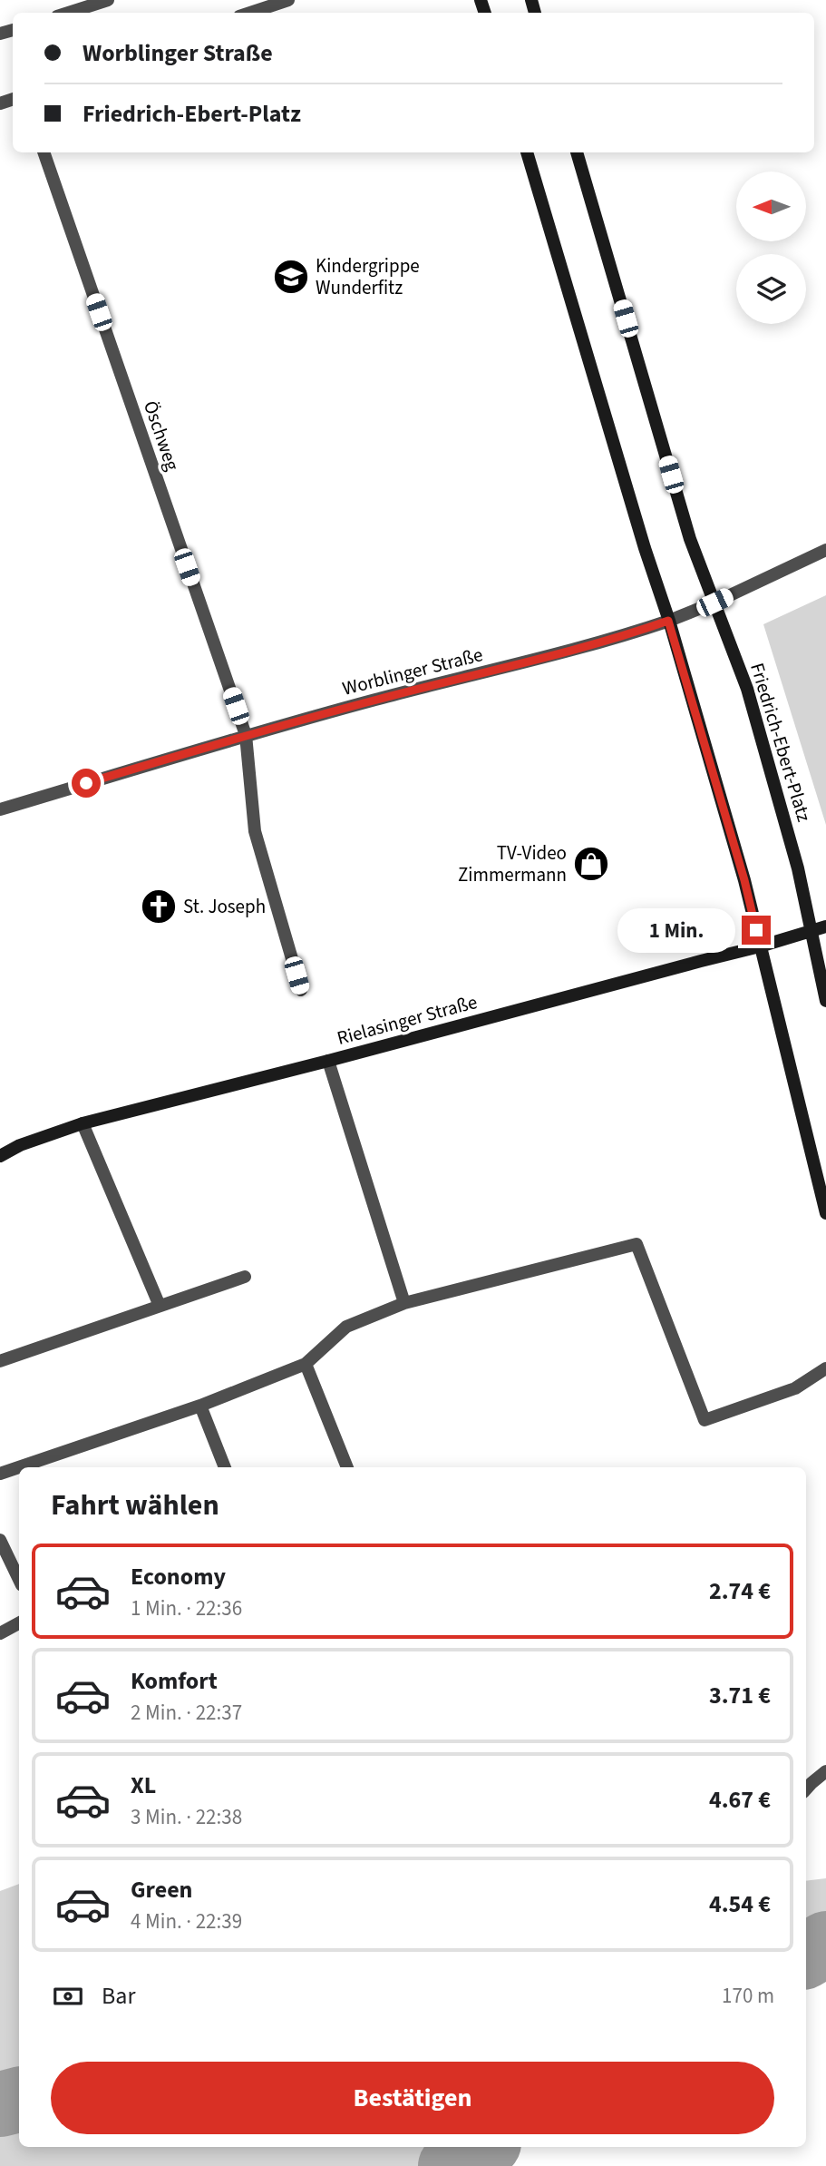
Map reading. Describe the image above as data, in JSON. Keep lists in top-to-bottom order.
{
  "streets": {
    "main road": ["Friedrich-Ebert-Platz", "Rielasinger Straße"],
    "street": ["Öschweg", "Worblinger Straße"]
  },
  "crossings": [
    ["Öschweg", "Worblinger Straße"],
    ["Worblinger Straße", "Friedrich-Ebert-Platz"],
    ["Friedrich-Ebert-Platz", "Rielasinger Straße"]
  ],
  "places": {
    "school or university": ["Kindergrippe Wunderfitz"],
    "shop": ["TV-Video Zimmermann"],
    "church": ["St. Joseph"]
  },
  "north": "left",
  "page": {
    "banner": ["Worblinger Straße", "Friedrich-Ebert-Platz"],
    "bubble": "1 Min.",
    "heading": "Fahrt wählen",
    "list": [
      {
        "name": "Economy",
        "note": "1 Min. · 22:36",
        "value": "2.74 €"
      },
      {
        "name": "Komfort",
        "note": "2 Min. · 22:37",
        "value": "3.71 €"
      },
      {
        "name": "XL",
        "note": "3 Min. · 22:38",
        "value": "4.67 €"
      },
      {
        "name": "Green",
        "note": "4 Min. · 22:39",
        "value": "4.54 €"
      }
    ],
    "pay": ["Bar", "170 m"],
    "buttons": "Bestätigen"
  }
}
